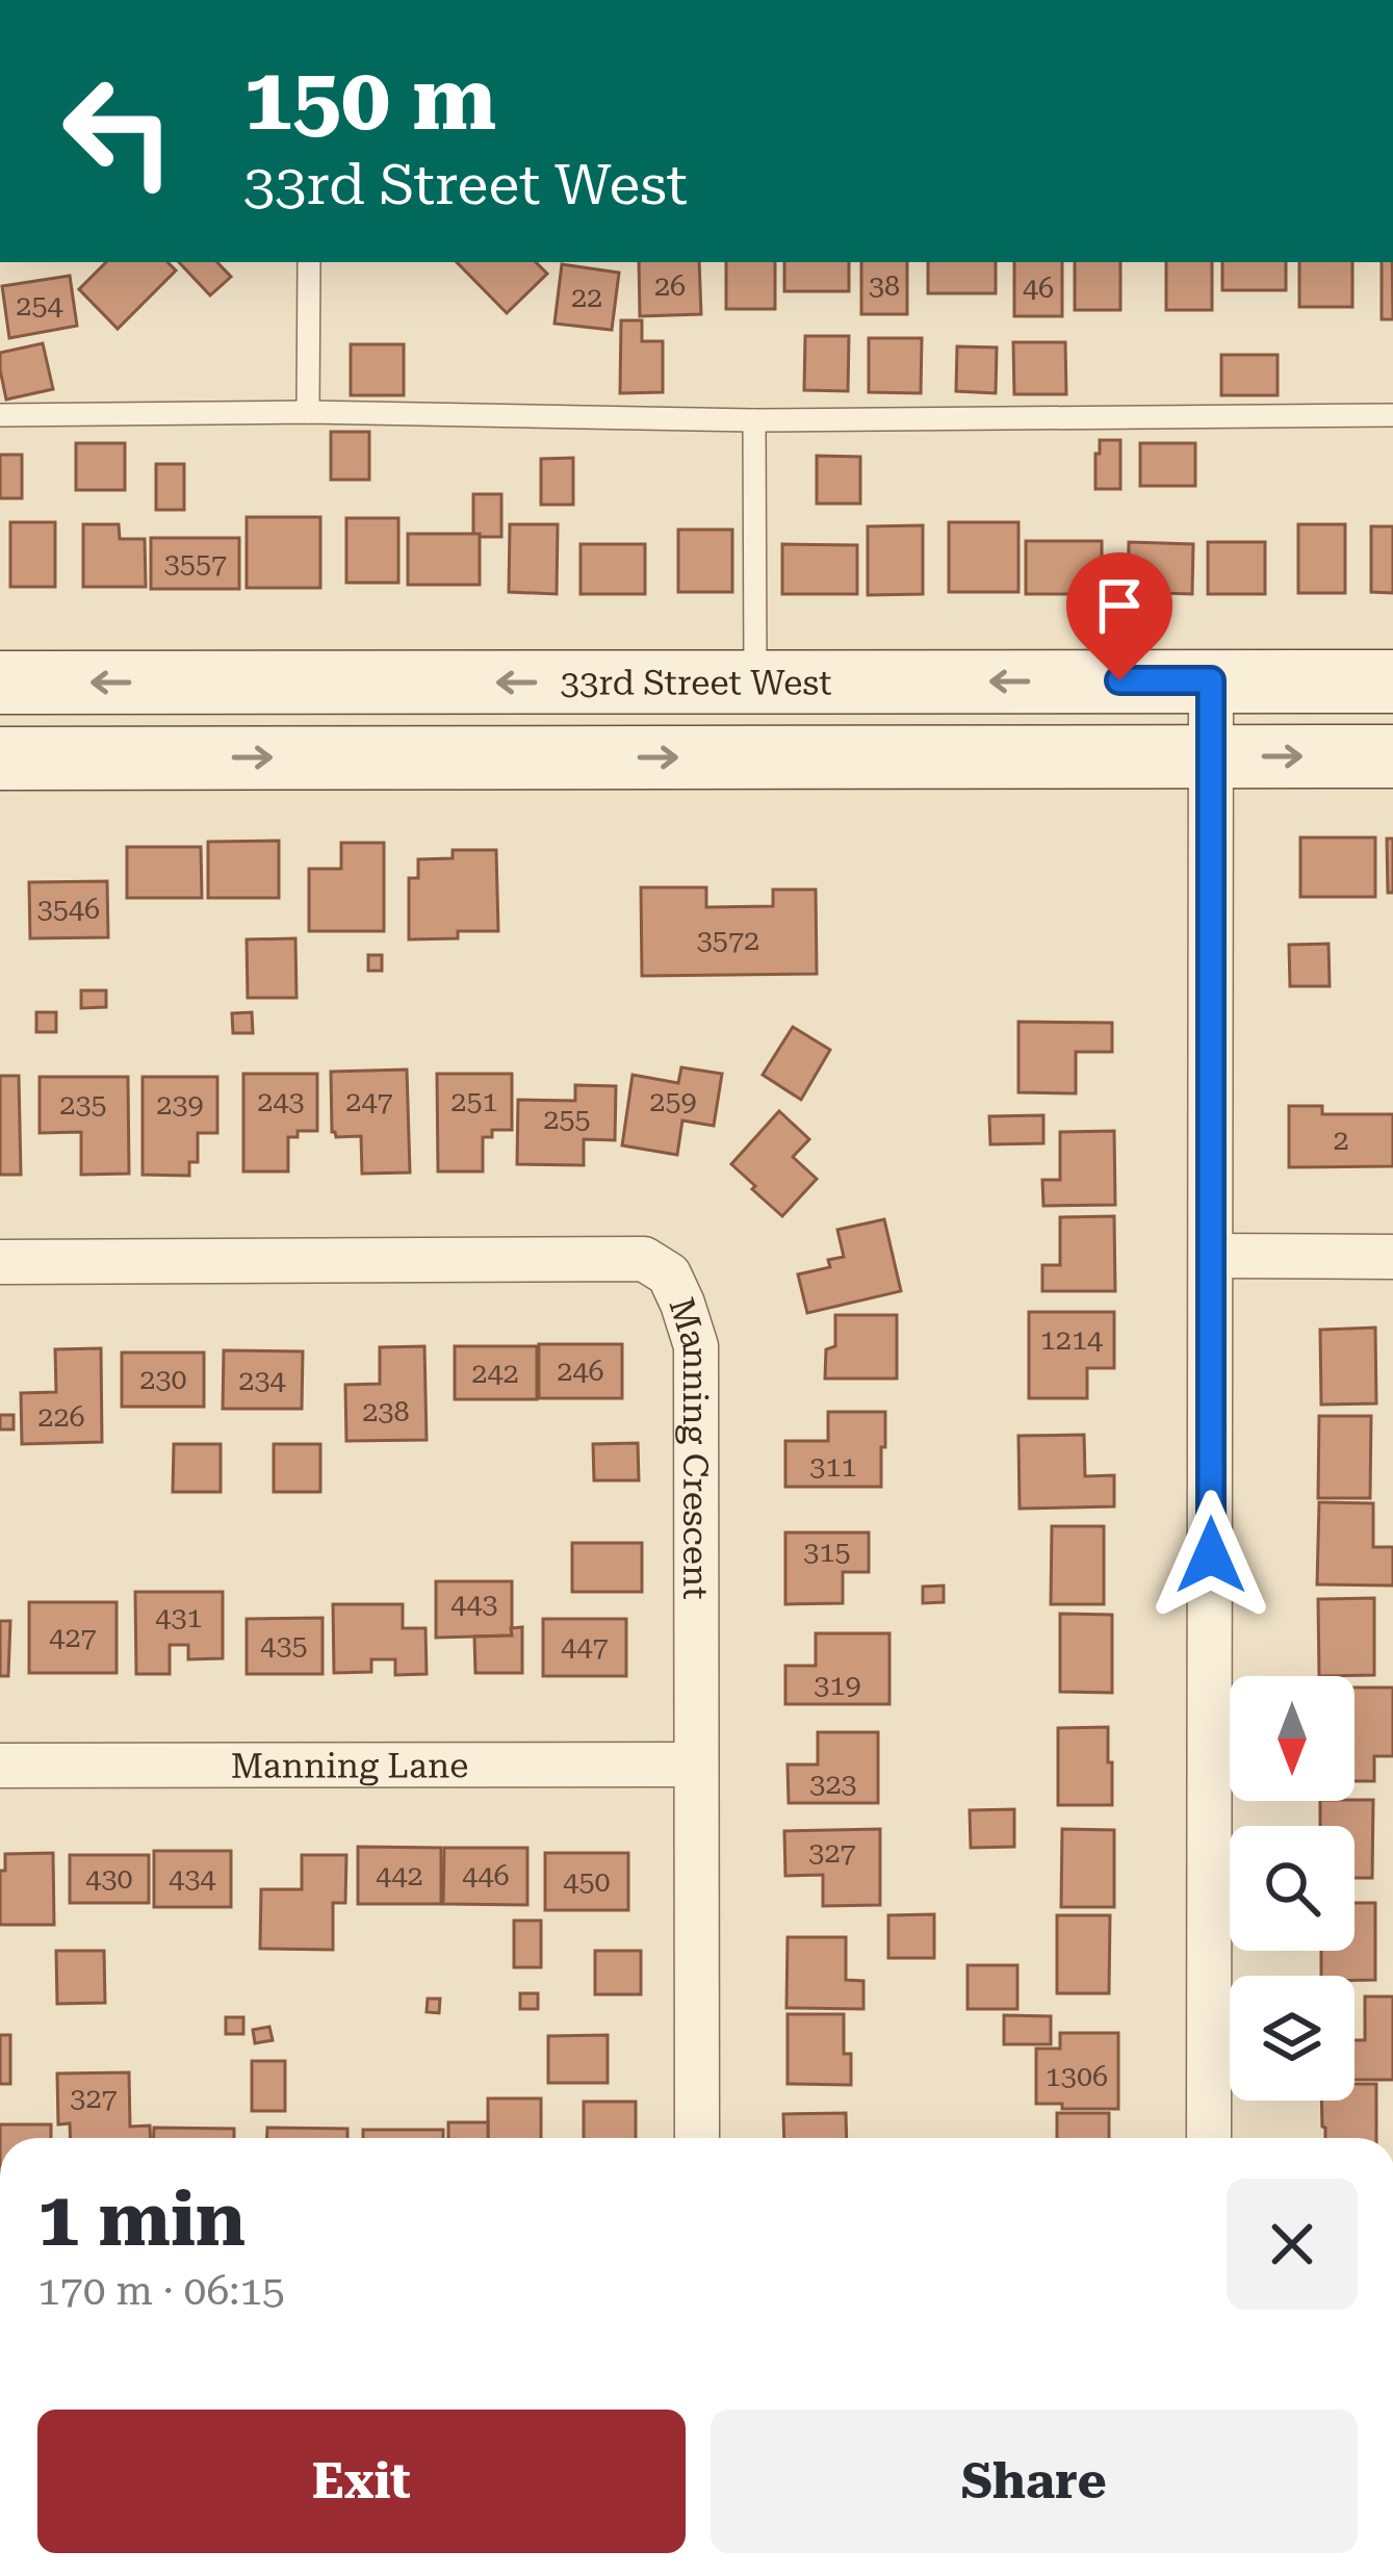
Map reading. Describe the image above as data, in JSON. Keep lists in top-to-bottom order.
{
  "streets": {
    "main road": ["33rd Street West"],
    "street": ["Manning Crescent", "Manning Lane"]
  },
  "crossings": [
    ["Manning Crescent", "Manning Lane"]
  ],
  "house_numbers": [
    "26",
    "38",
    "46",
    "22",
    "254",
    "3557",
    "3546",
    "3572",
    "243",
    "247",
    "251",
    "259",
    "235",
    "239",
    "255",
    "2",
    "1214",
    "246",
    "242",
    "230",
    "234",
    "238",
    "226",
    "311",
    "315",
    "443",
    "431",
    "427",
    "435",
    "447",
    "319",
    "323",
    "327",
    "442",
    "446",
    "430",
    "434",
    "450",
    "1306",
    "327"
  ],
  "north": "bottom",
  "page": {
    "turn": ["150 m", "33rd Street West"],
    "heading": ["1 min", "170 m · 06:15"],
    "buttons": ["Exit", "Share"]
  }
}
